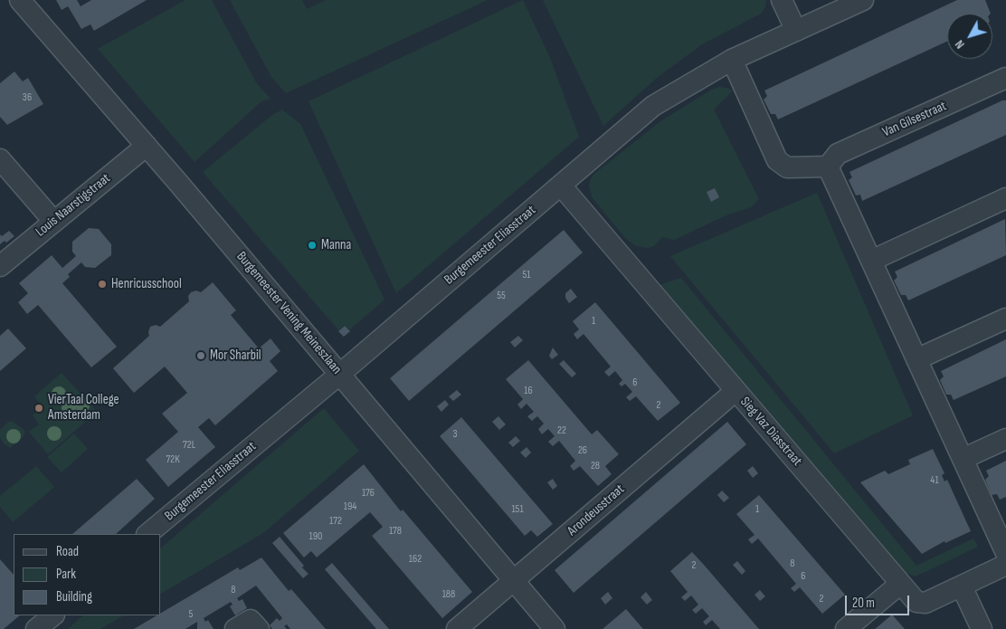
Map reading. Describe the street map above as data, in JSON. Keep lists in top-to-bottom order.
{
  "streets": {
    "street": [
      "Van Gilsestraat",
      "Louis Naarstigstraat",
      "Burgemeester Eliasstraat",
      "Burgemeester Vening Meineszlaan",
      "Sieg Vaz Diasstraat",
      "Arondeusstraat"
    ]
  },
  "crossings": [
    ["Louis Naarstigstraat", "Burgemeester Vening Meineszlaan"],
    ["Burgemeester Eliasstraat", "Burgemeester Vening Meineszlaan"],
    ["Burgemeester Eliasstraat", "Sieg Vaz Diasstraat"],
    ["Burgemeester Vening Meineszlaan", "Arondeusstraat"],
    ["Sieg Vaz Diasstraat", "Arondeusstraat"]
  ],
  "places": [
    "Manna",
    "Henricusschool",
    "Mor Sharbil",
    "VierTaal College Amsterdam"
  ],
  "house_numbers": [
    "36",
    "51",
    "55",
    "1",
    "6",
    "16",
    "2",
    "22",
    "3",
    "72L",
    "26",
    "72K",
    "28",
    "41",
    "176",
    "194",
    "151",
    "1",
    "172",
    "178",
    "190",
    "162",
    "8",
    "2",
    "6",
    "8",
    "188",
    "2",
    "5"
  ],
  "legend": ["Road", "Park", "Building"],
  "scale_bar": "20 m",
  "north": "bottom left"
}
